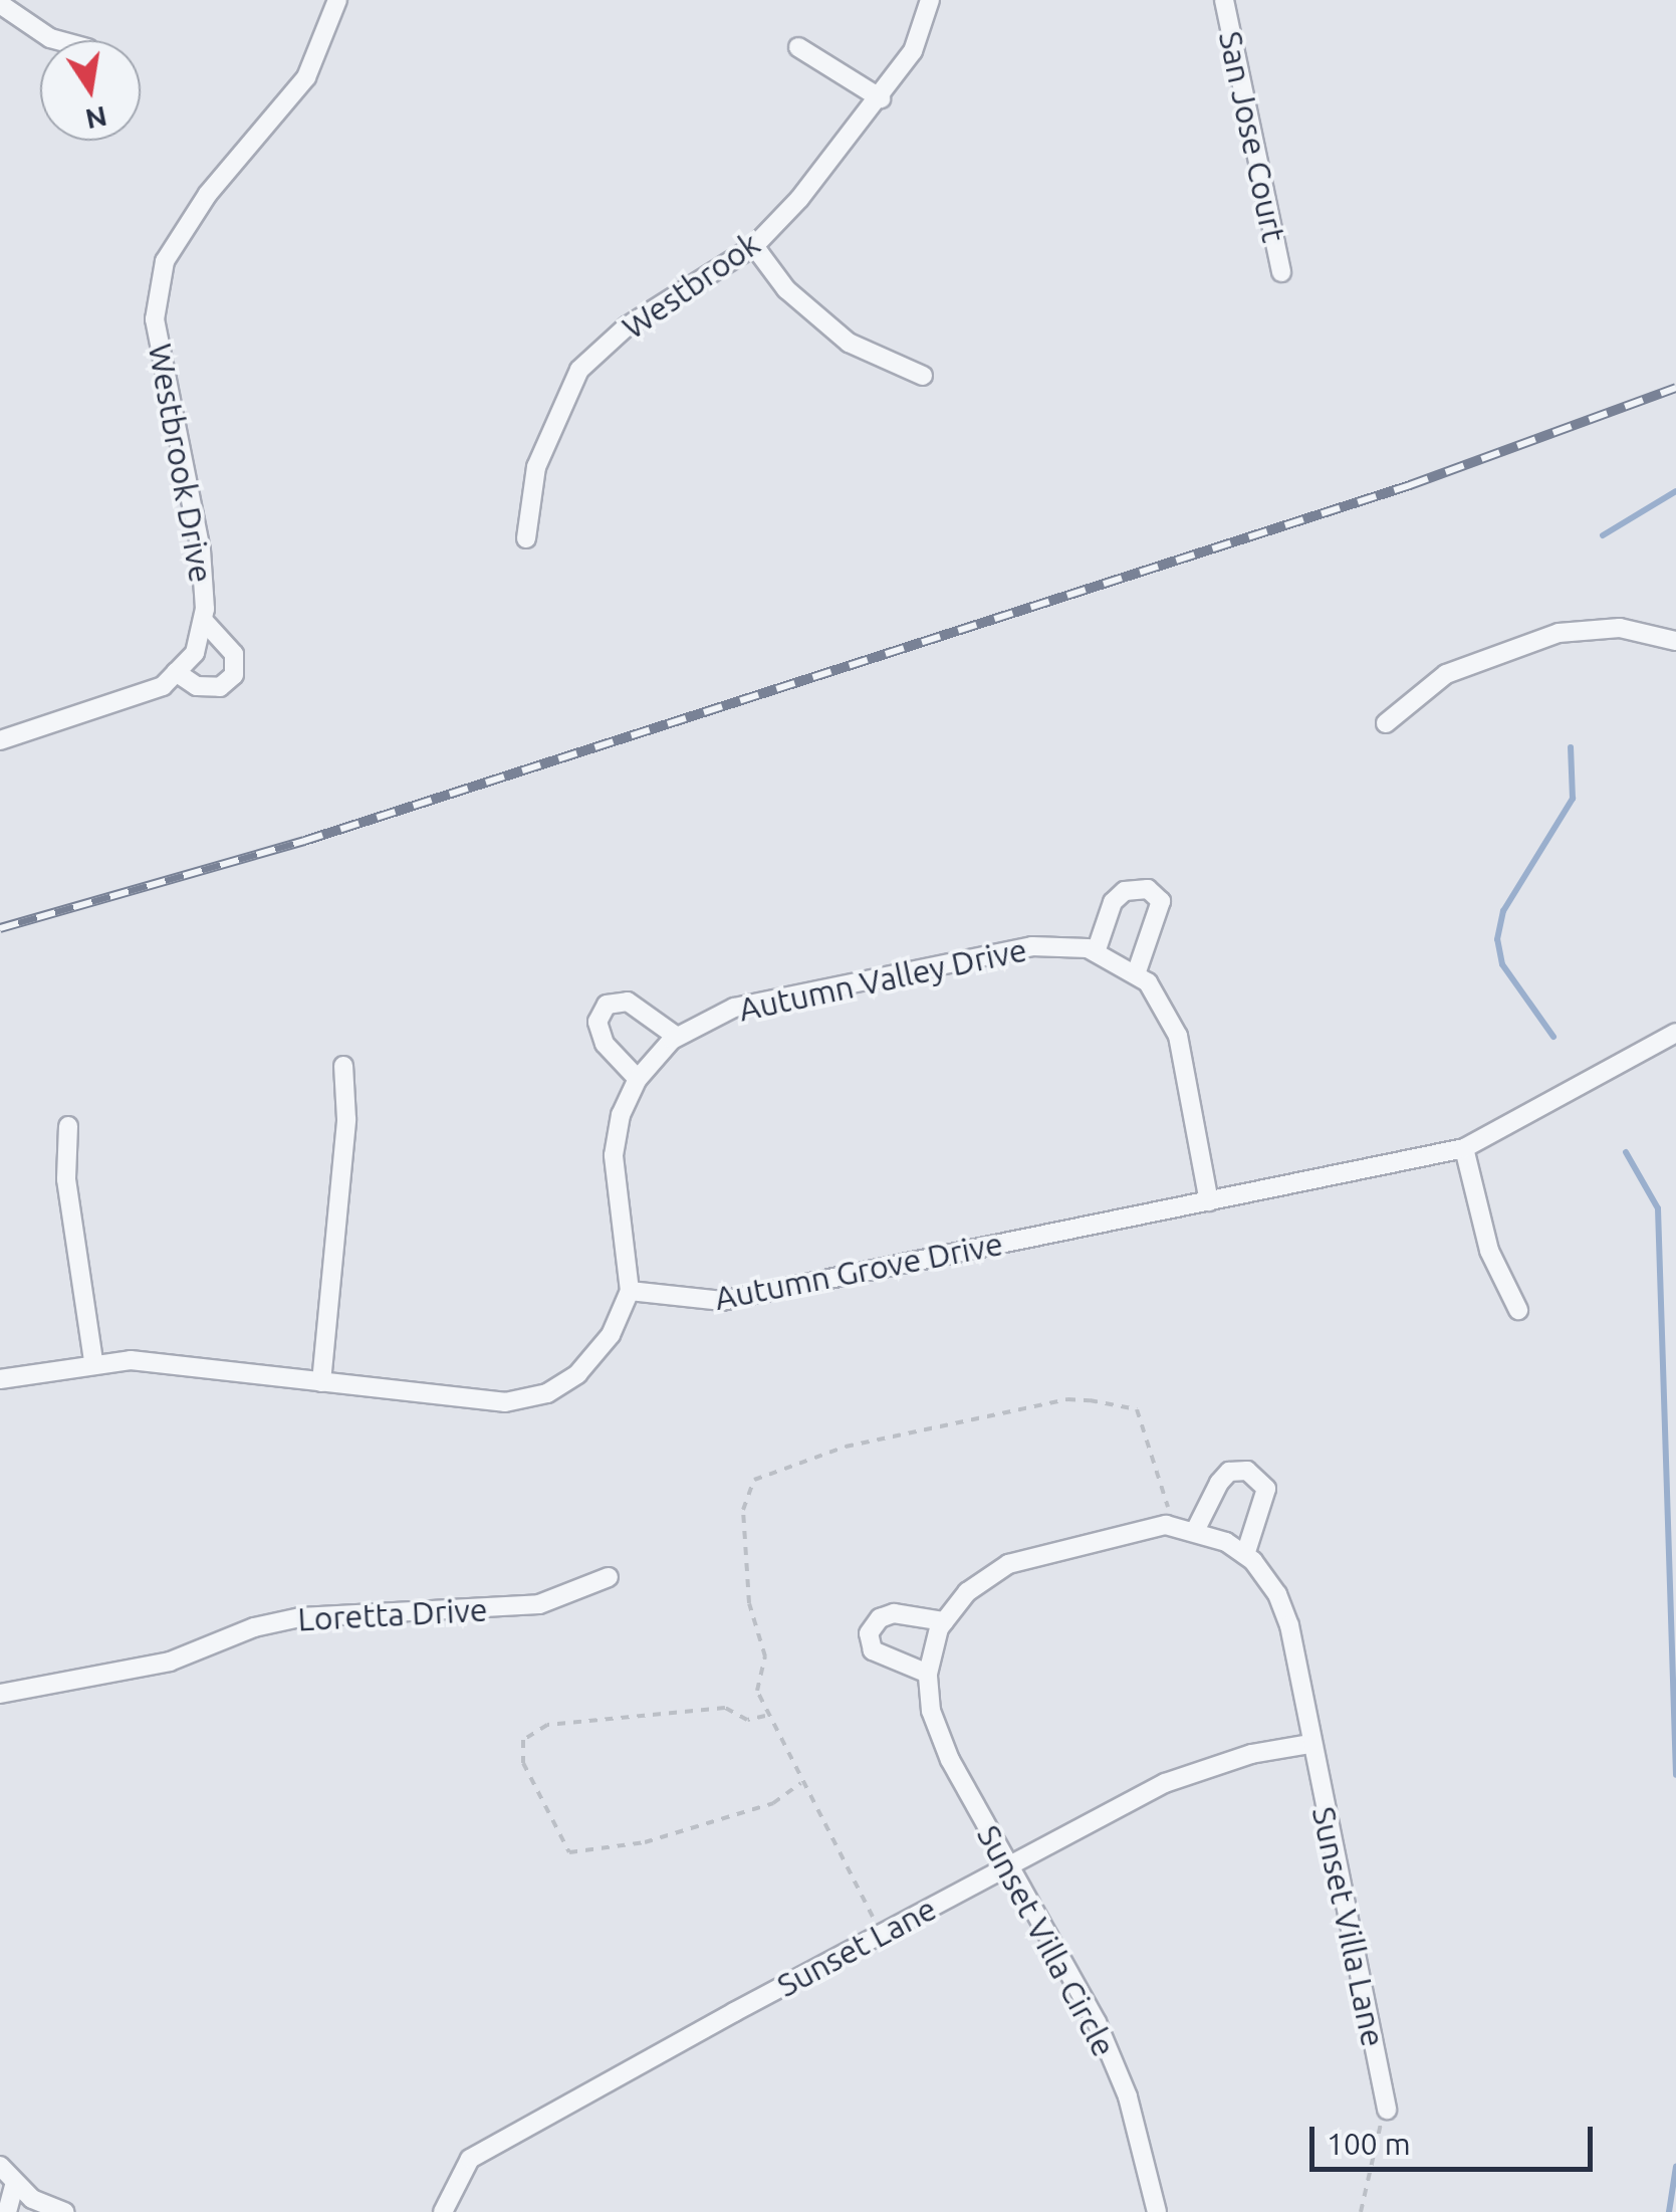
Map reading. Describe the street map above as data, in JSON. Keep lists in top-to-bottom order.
{
  "streets": {
    "street": [
      "San Jose Court",
      "Westbrook",
      "Westbrook Drive",
      "Autumn Valley Drive",
      "Autumn Grove Drive",
      "Loretta Drive",
      "Sunset Villa Lane",
      "Sunset Villa Circle",
      "Sunset Lane"
    ]
  },
  "crossings": [
    ["Autumn Valley Drive", "Autumn Grove Drive"],
    ["Sunset Villa Lane", "Sunset Villa Circle"],
    ["Sunset Villa Lane", "Sunset Lane"],
    ["Sunset Villa Circle", "Sunset Lane"]
  ],
  "scale_bar": "100 m",
  "north": "bottom"
}
